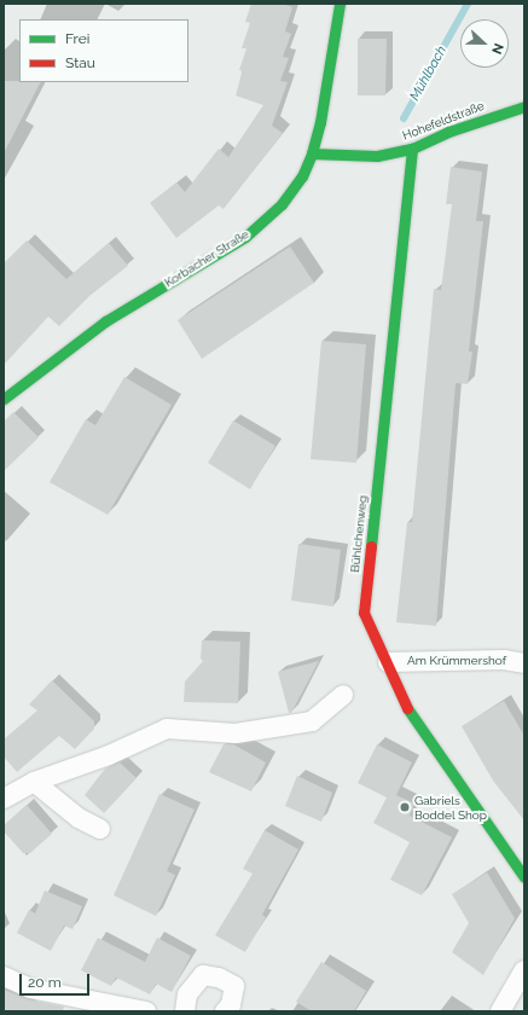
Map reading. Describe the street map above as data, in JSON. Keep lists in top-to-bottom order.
{
  "streets": {
    "street": [
      "Hohefeldstraße",
      "Korbacher Straße",
      "Bühlchenweg",
      "Am Krümmershof"
    ]
  },
  "crossings": [
    ["Hohefeldstraße", "Korbacher Straße"],
    ["Hohefeldstraße", "Bühlchenweg"],
    ["Bühlchenweg", "Am Krümmershof"]
  ],
  "water": ["Mühlbach"],
  "places": ["Gabriels Boddel Shop"],
  "legend": ["Frei", "Stau"],
  "scale_bar": "20 m",
  "north": "right"
}
